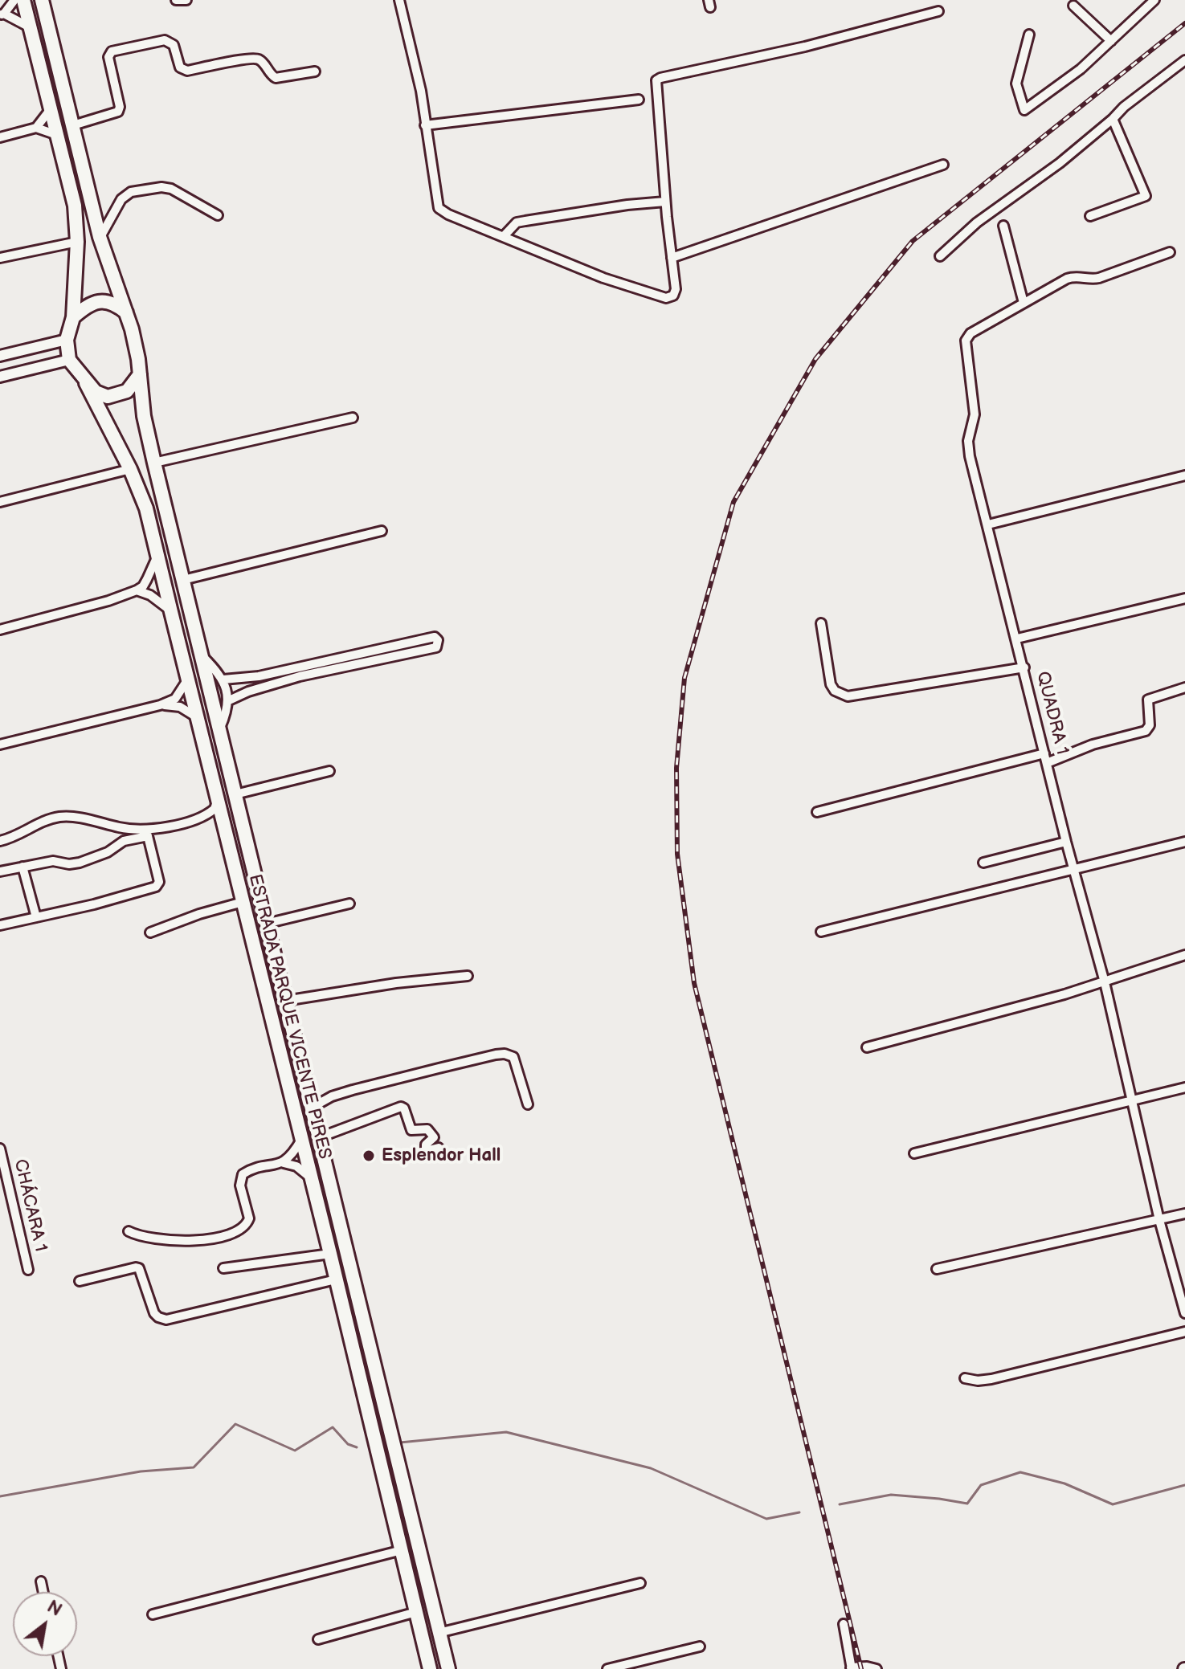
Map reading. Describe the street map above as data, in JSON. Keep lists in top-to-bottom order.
{
  "streets": {
    "main road": ["ESTRADA PARQUE VICENTE PIRES"],
    "street": ["QUADRA 1", "CHÁCARA 1"]
  },
  "places": ["Esplendor Hall"],
  "north": "top right"
}
